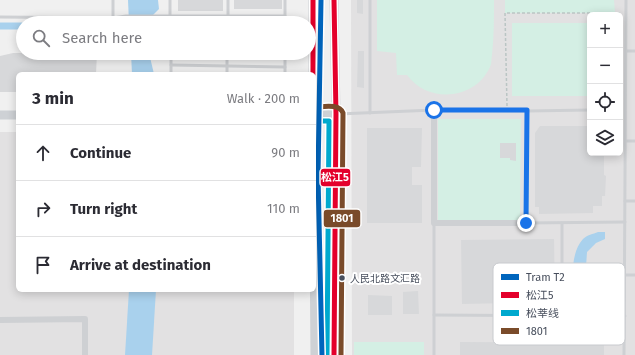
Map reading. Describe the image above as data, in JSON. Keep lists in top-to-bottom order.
{
  "places": ["人民北路文汇路"],
  "lines": [
    "tram line T2",
    "transit line 松江5",
    "transit line 1801",
    "transit line 松莘线"
  ],
  "legend": [
    "Tram T2",
    "松江5",
    "松莘线",
    "1801"
  ],
  "page": {
    "map_buttons": ["+", "−"],
    "search": "Search here",
    "heading": ["3 min", "Walk · 200 m"],
    "list": [
      ["Continue", "90 m"],
      ["Turn right", "110 m"],
      "Arrive at destination"
    ]
  }
}
